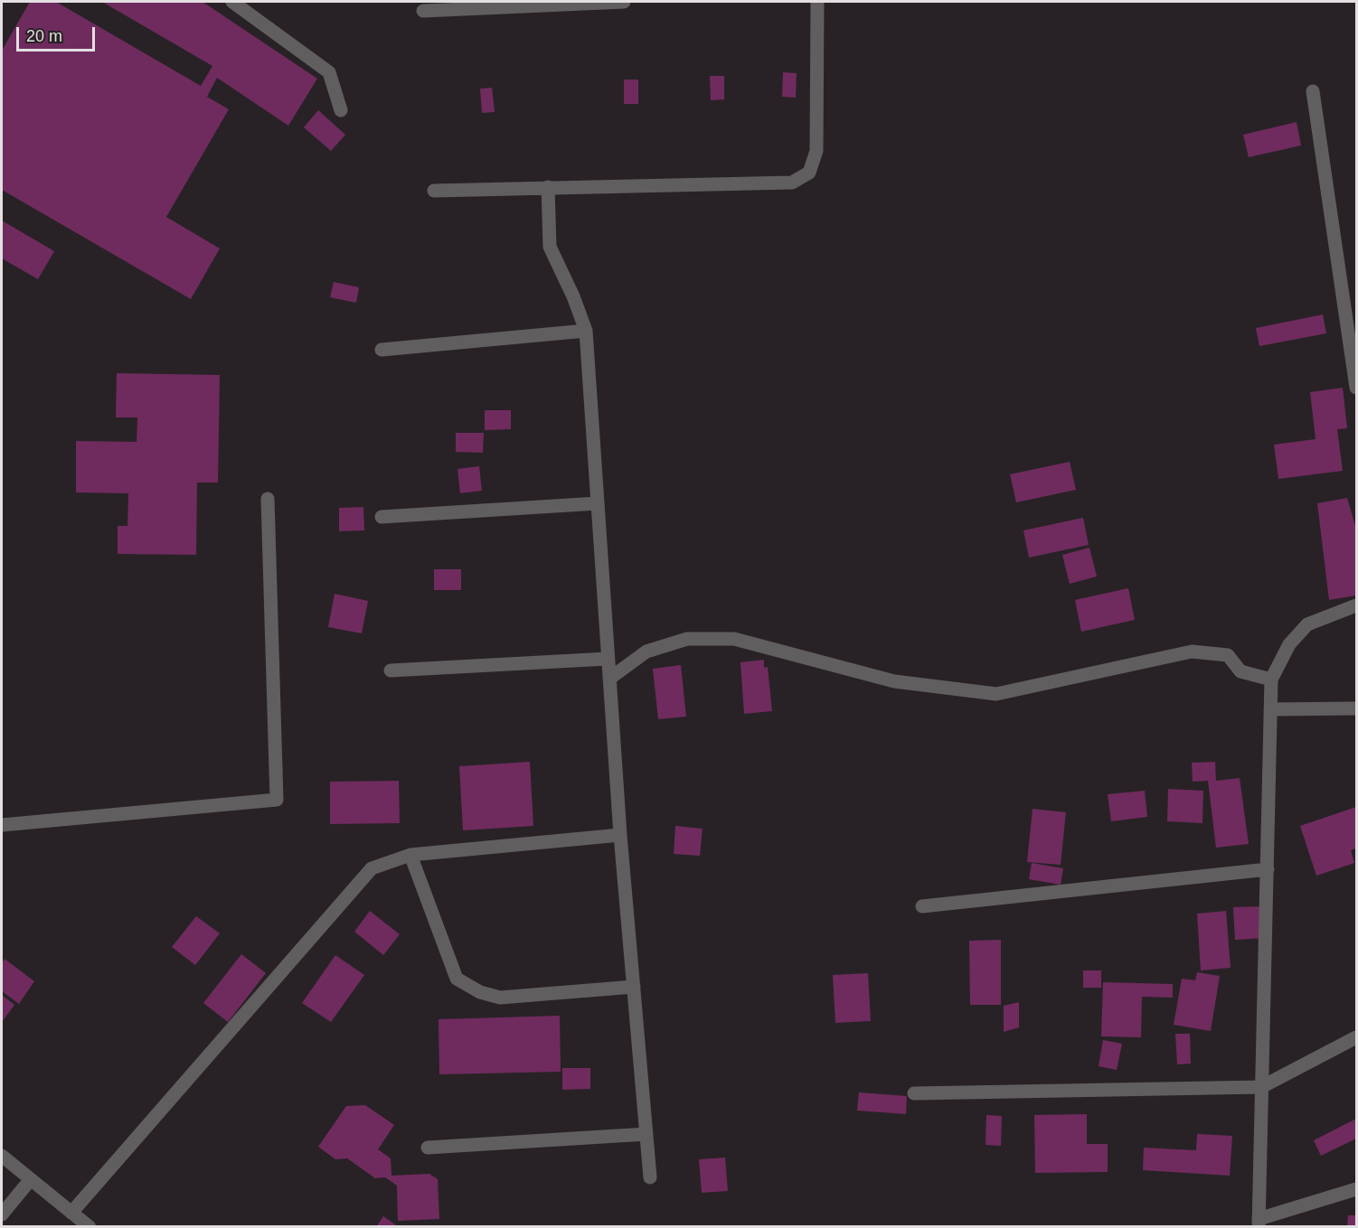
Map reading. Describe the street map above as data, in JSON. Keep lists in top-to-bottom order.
{
  "scale_bar": "20 m"
}
